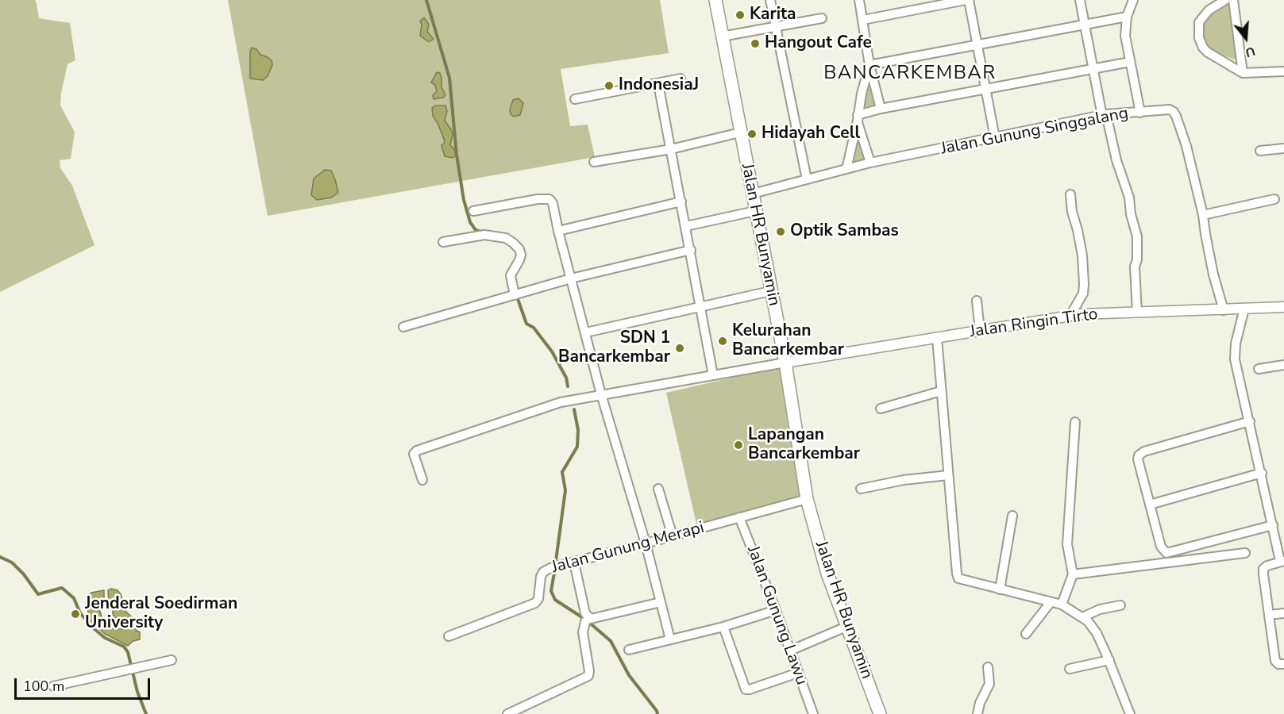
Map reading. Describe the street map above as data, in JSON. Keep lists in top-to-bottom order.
{
  "streets": {
    "main road": ["Jalan HR Bunyamin"],
    "street": [
      "Jalan Gunung Singgalang",
      "Jalan Ringin Tirto",
      "Jalan Gunung Merapi",
      "Jalan Gunung Lawu"
    ]
  },
  "crossings": [
    ["Jalan Gunung Singgalang", "Jalan HR Bunyamin"],
    ["Jalan Gunung Singgalang", "Jalan Ringin Tirto"],
    ["Jalan HR Bunyamin", "Jalan Ringin Tirto"],
    ["Jalan HR Bunyamin", "Jalan Gunung Merapi"],
    ["Jalan Gunung Merapi", "Jalan Gunung Lawu"]
  ],
  "districts": ["BANCARKEMBAR"],
  "places": [
    "Karita",
    "Hangout Cafe",
    "IndonesiaJ",
    "Hidayah Cell",
    "Optik Sambas",
    "Kelurahan Bancarkembar",
    "SDN 1 Bancarkembar",
    "Lapangan Bancarkembar",
    "Jenderal Soedirman University"
  ],
  "scale_bar": "100 m",
  "north": "bottom"
}
